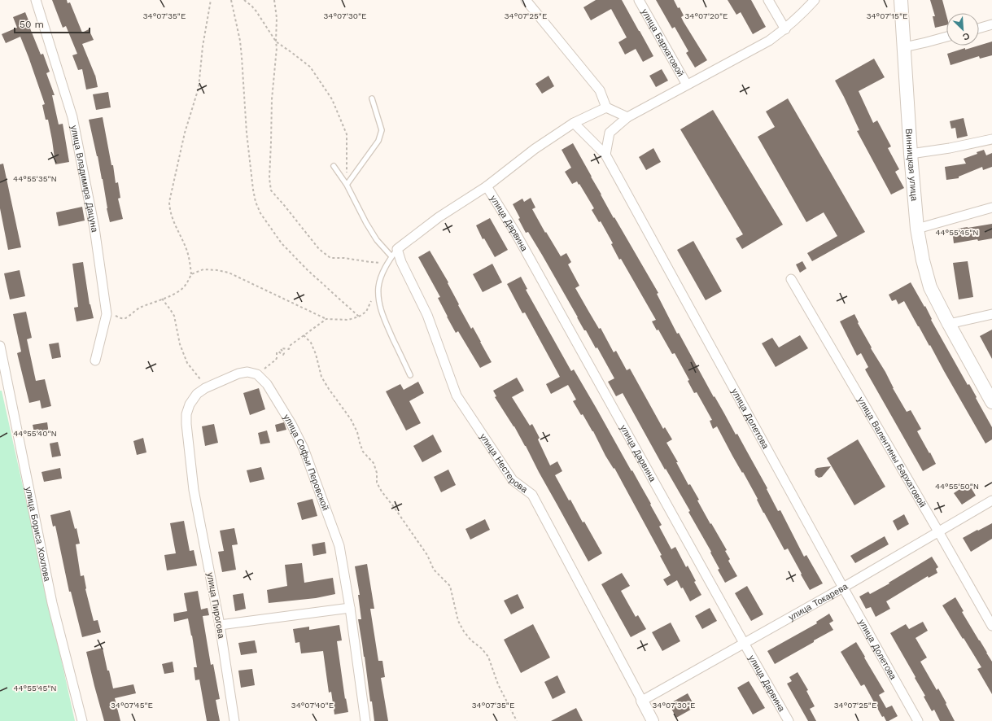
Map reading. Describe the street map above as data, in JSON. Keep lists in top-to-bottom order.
{
  "streets": {
    "main road": ["Винницкая улица"],
    "street": [
      "улица Бархатовой",
      "улица Владимира Дацуна",
      "улица Дарвина",
      "улица Долетова",
      "улица Валентины Бархатовой",
      "улица Нестерова",
      "улица Софьи Перовской",
      "улица Бориса Хохлова",
      "улица Токарева",
      "улица Пирогова"
    ]
  },
  "crossings": [
    ["улица Дарвина", "улица Токарева"],
    ["улица Долетова", "улица Токарева"],
    ["улица Валентины Бархатовой", "улица Токарева"],
    ["улица Нестерова", "улица Токарева"]
  ],
  "scale_bar": "50 m",
  "north": "bottom right",
  "coordinates": [
    "34°07'35\"E",
    "34°07'30\"E",
    "34°07'25\"E",
    "34°07'20\"E",
    "34°07'15\"E",
    "44°55'35\"N",
    "44°55'45\"N",
    "44°55'40\"N",
    "44°55'50\"N",
    "34°07'45\"E",
    "34°07'40\"E"
  ]
}
